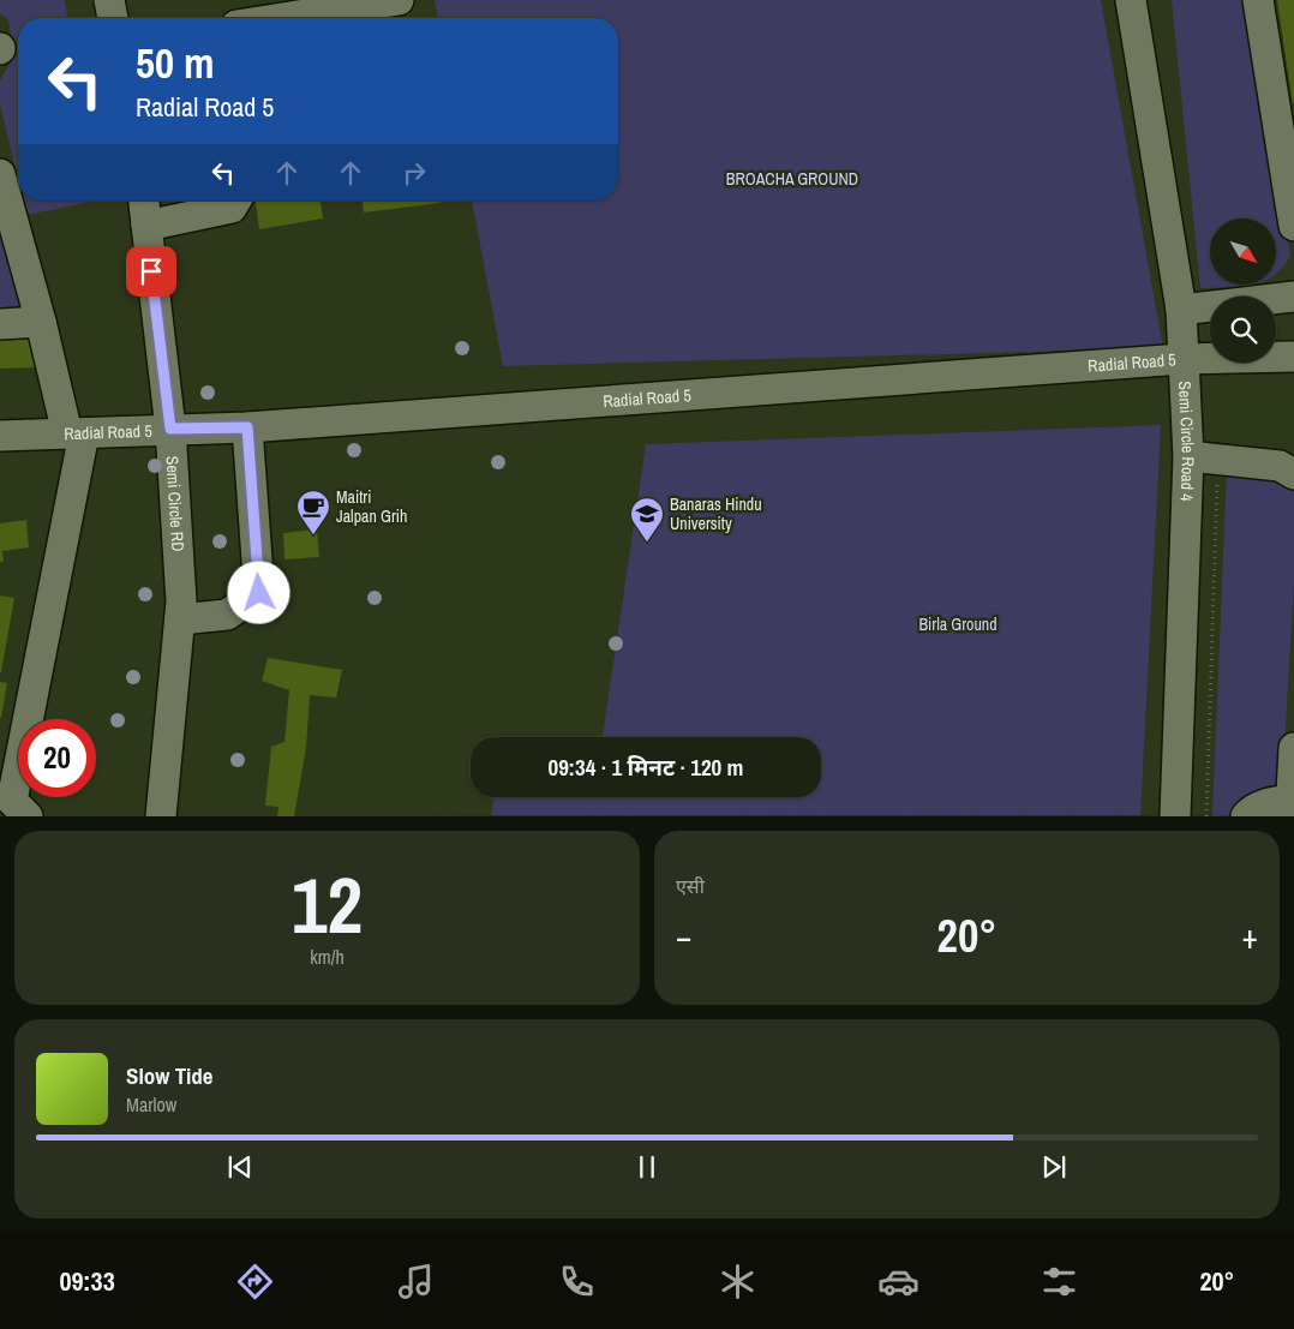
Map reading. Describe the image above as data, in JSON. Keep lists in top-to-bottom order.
{
  "streets": {
    "lane": ["Radial Road 5", "Semi Circle Road 4", "Semi Circle RD"]
  },
  "crossings": [
    ["Radial Road 5", "Semi Circle Road 4"],
    ["Radial Road 5", "Semi Circle RD"]
  ],
  "parks": ["BROACHA GROUND", "Birla Ground"],
  "places": {
    "cafe": ["Maitri Jalpan Grih"],
    "school or university": ["Banaras Hindu University"]
  },
  "north": "bottom right",
  "page": {
    "turn": ["50 m", "Radial Road 5"],
    "limit": "20",
    "trip": "09:34 · 1 मिनट · 120 m",
    "tile": [
      ["12", "km/h"],
      "एसी"
    ],
    "heat": ["−", "20°", "+"],
    "song": ["Slow Tide", "Marlow"],
    "tabs": ["09:33", "20°"]
  }
}
